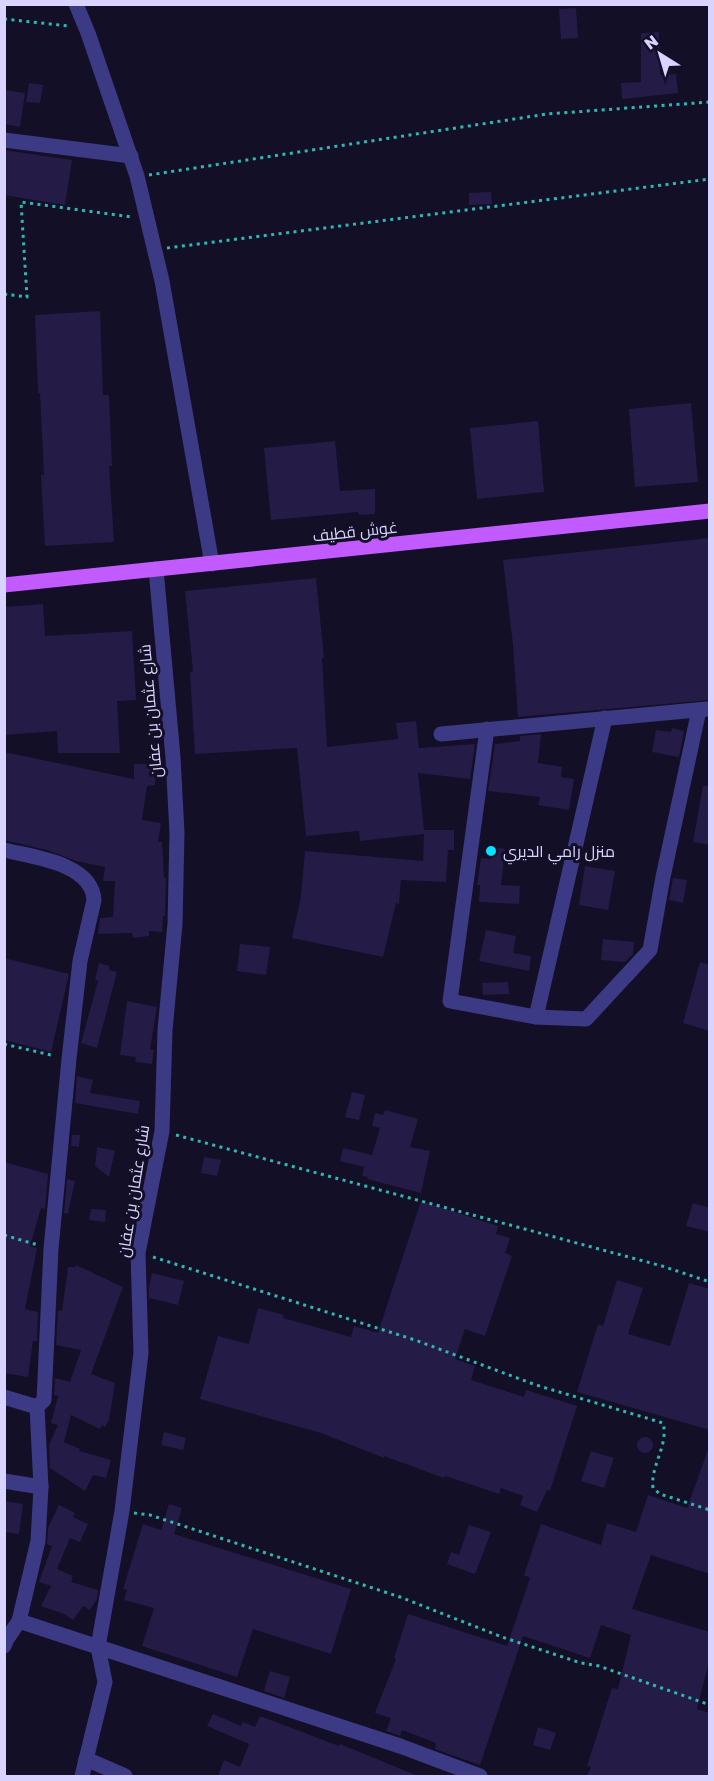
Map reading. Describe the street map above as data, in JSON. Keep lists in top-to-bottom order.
{
  "streets": {
    "main road": ["غوش قطيف"],
    "street": ["شارع عثمان بن عفان"]
  },
  "crossings": [
    ["غوش قطيف", "شارع عثمان بن عفان"]
  ],
  "places": ["منزل رامي الديري"],
  "north": "top left"
}
